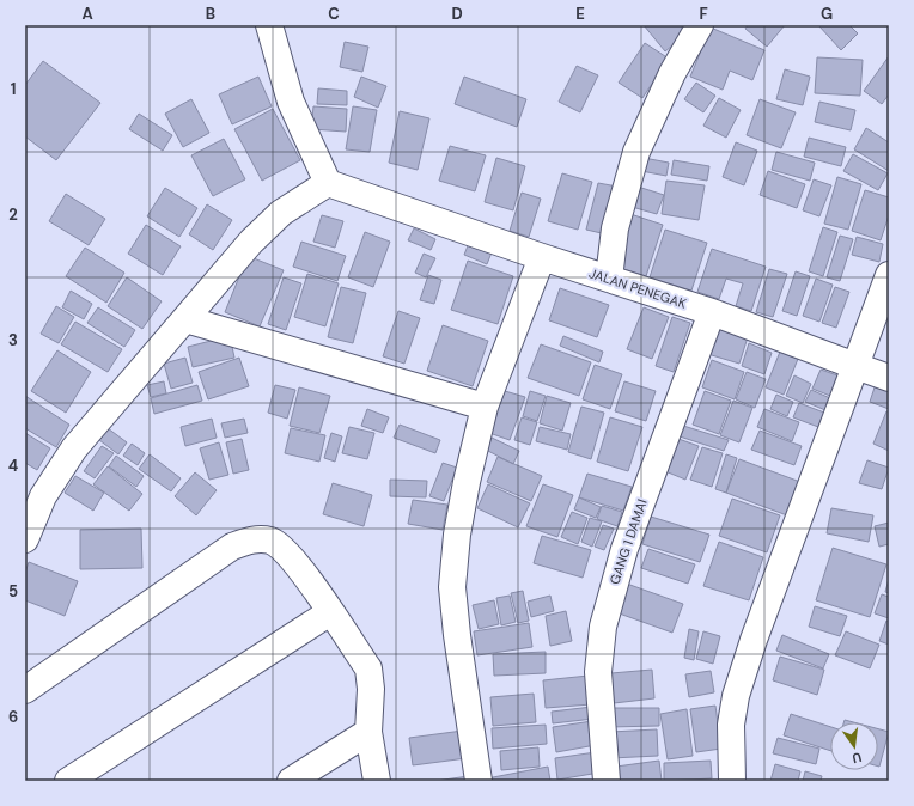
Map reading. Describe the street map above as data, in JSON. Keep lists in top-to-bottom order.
{
  "streets": {
    "street": ["JALAN PENEGAK", "GANG 1 DAMAI"]
  },
  "crossings": [
    ["JALAN PENEGAK", "GANG 1 DAMAI"]
  ],
  "north": "bottom",
  "grid": {
    "columns": [
      "A",
      "B",
      "C",
      "D",
      "E",
      "F",
      "G"
    ],
    "rows": [
      "1",
      "2",
      "3",
      "4",
      "5",
      "6"
    ]
  }
}
